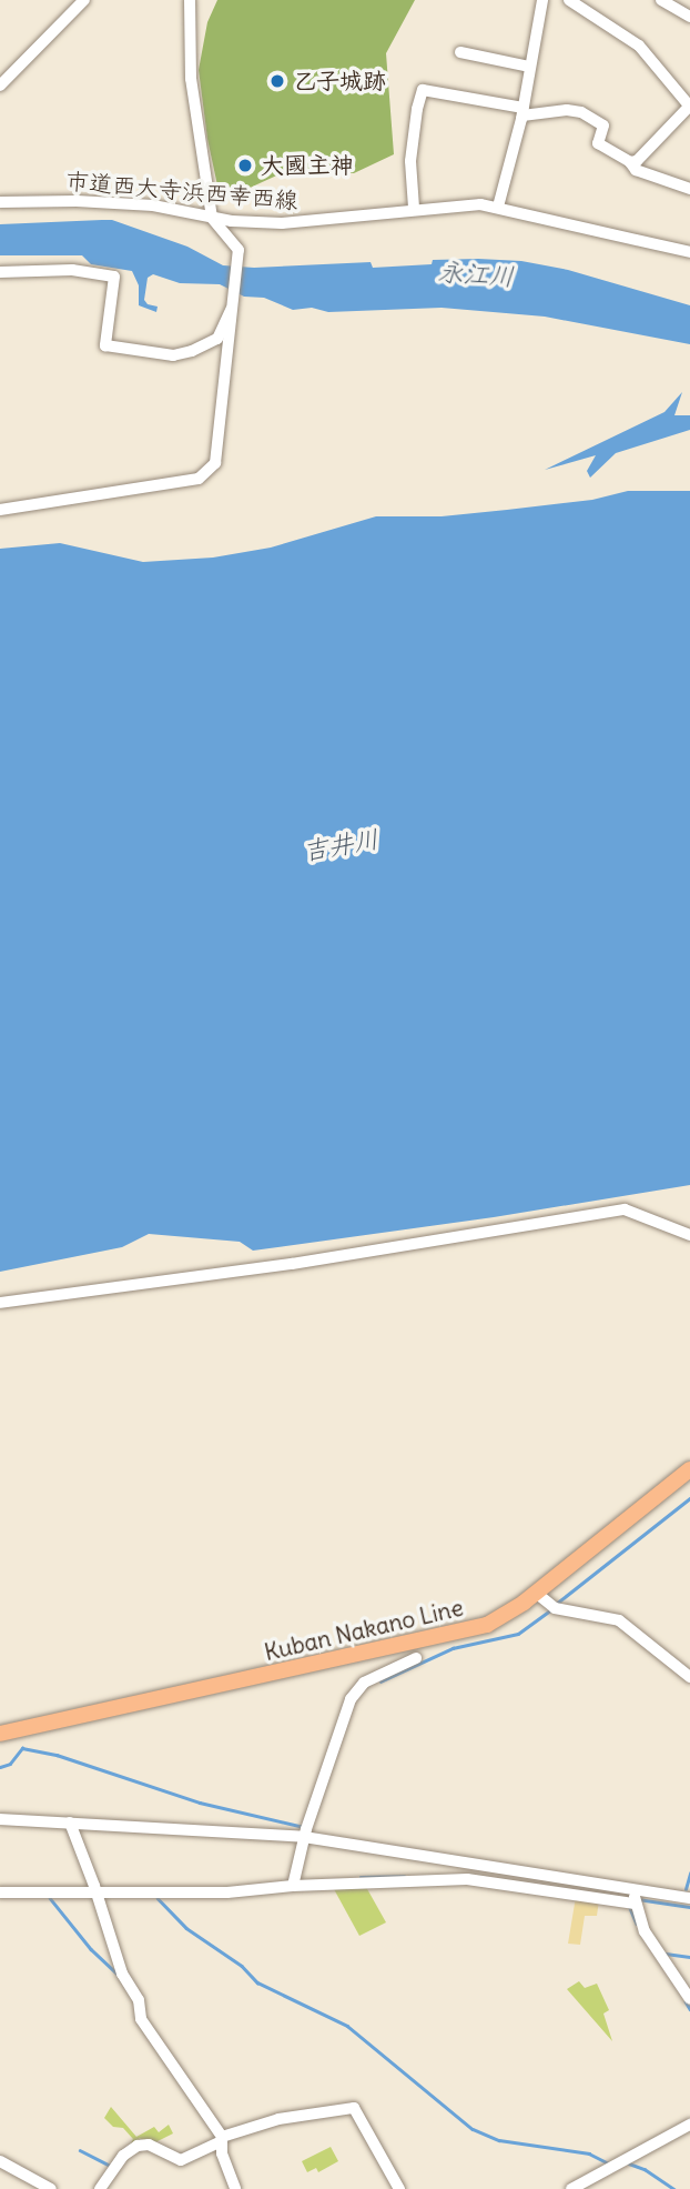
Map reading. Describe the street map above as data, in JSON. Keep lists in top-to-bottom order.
{
  "streets": {
    "main road": ["Kuban Nakano Line"],
    "street": ["市道西大寺浜西幸西線"]
  },
  "water": ["永江川", "吉井川"],
  "places": ["乙子城跡", "大國主神"]
}
